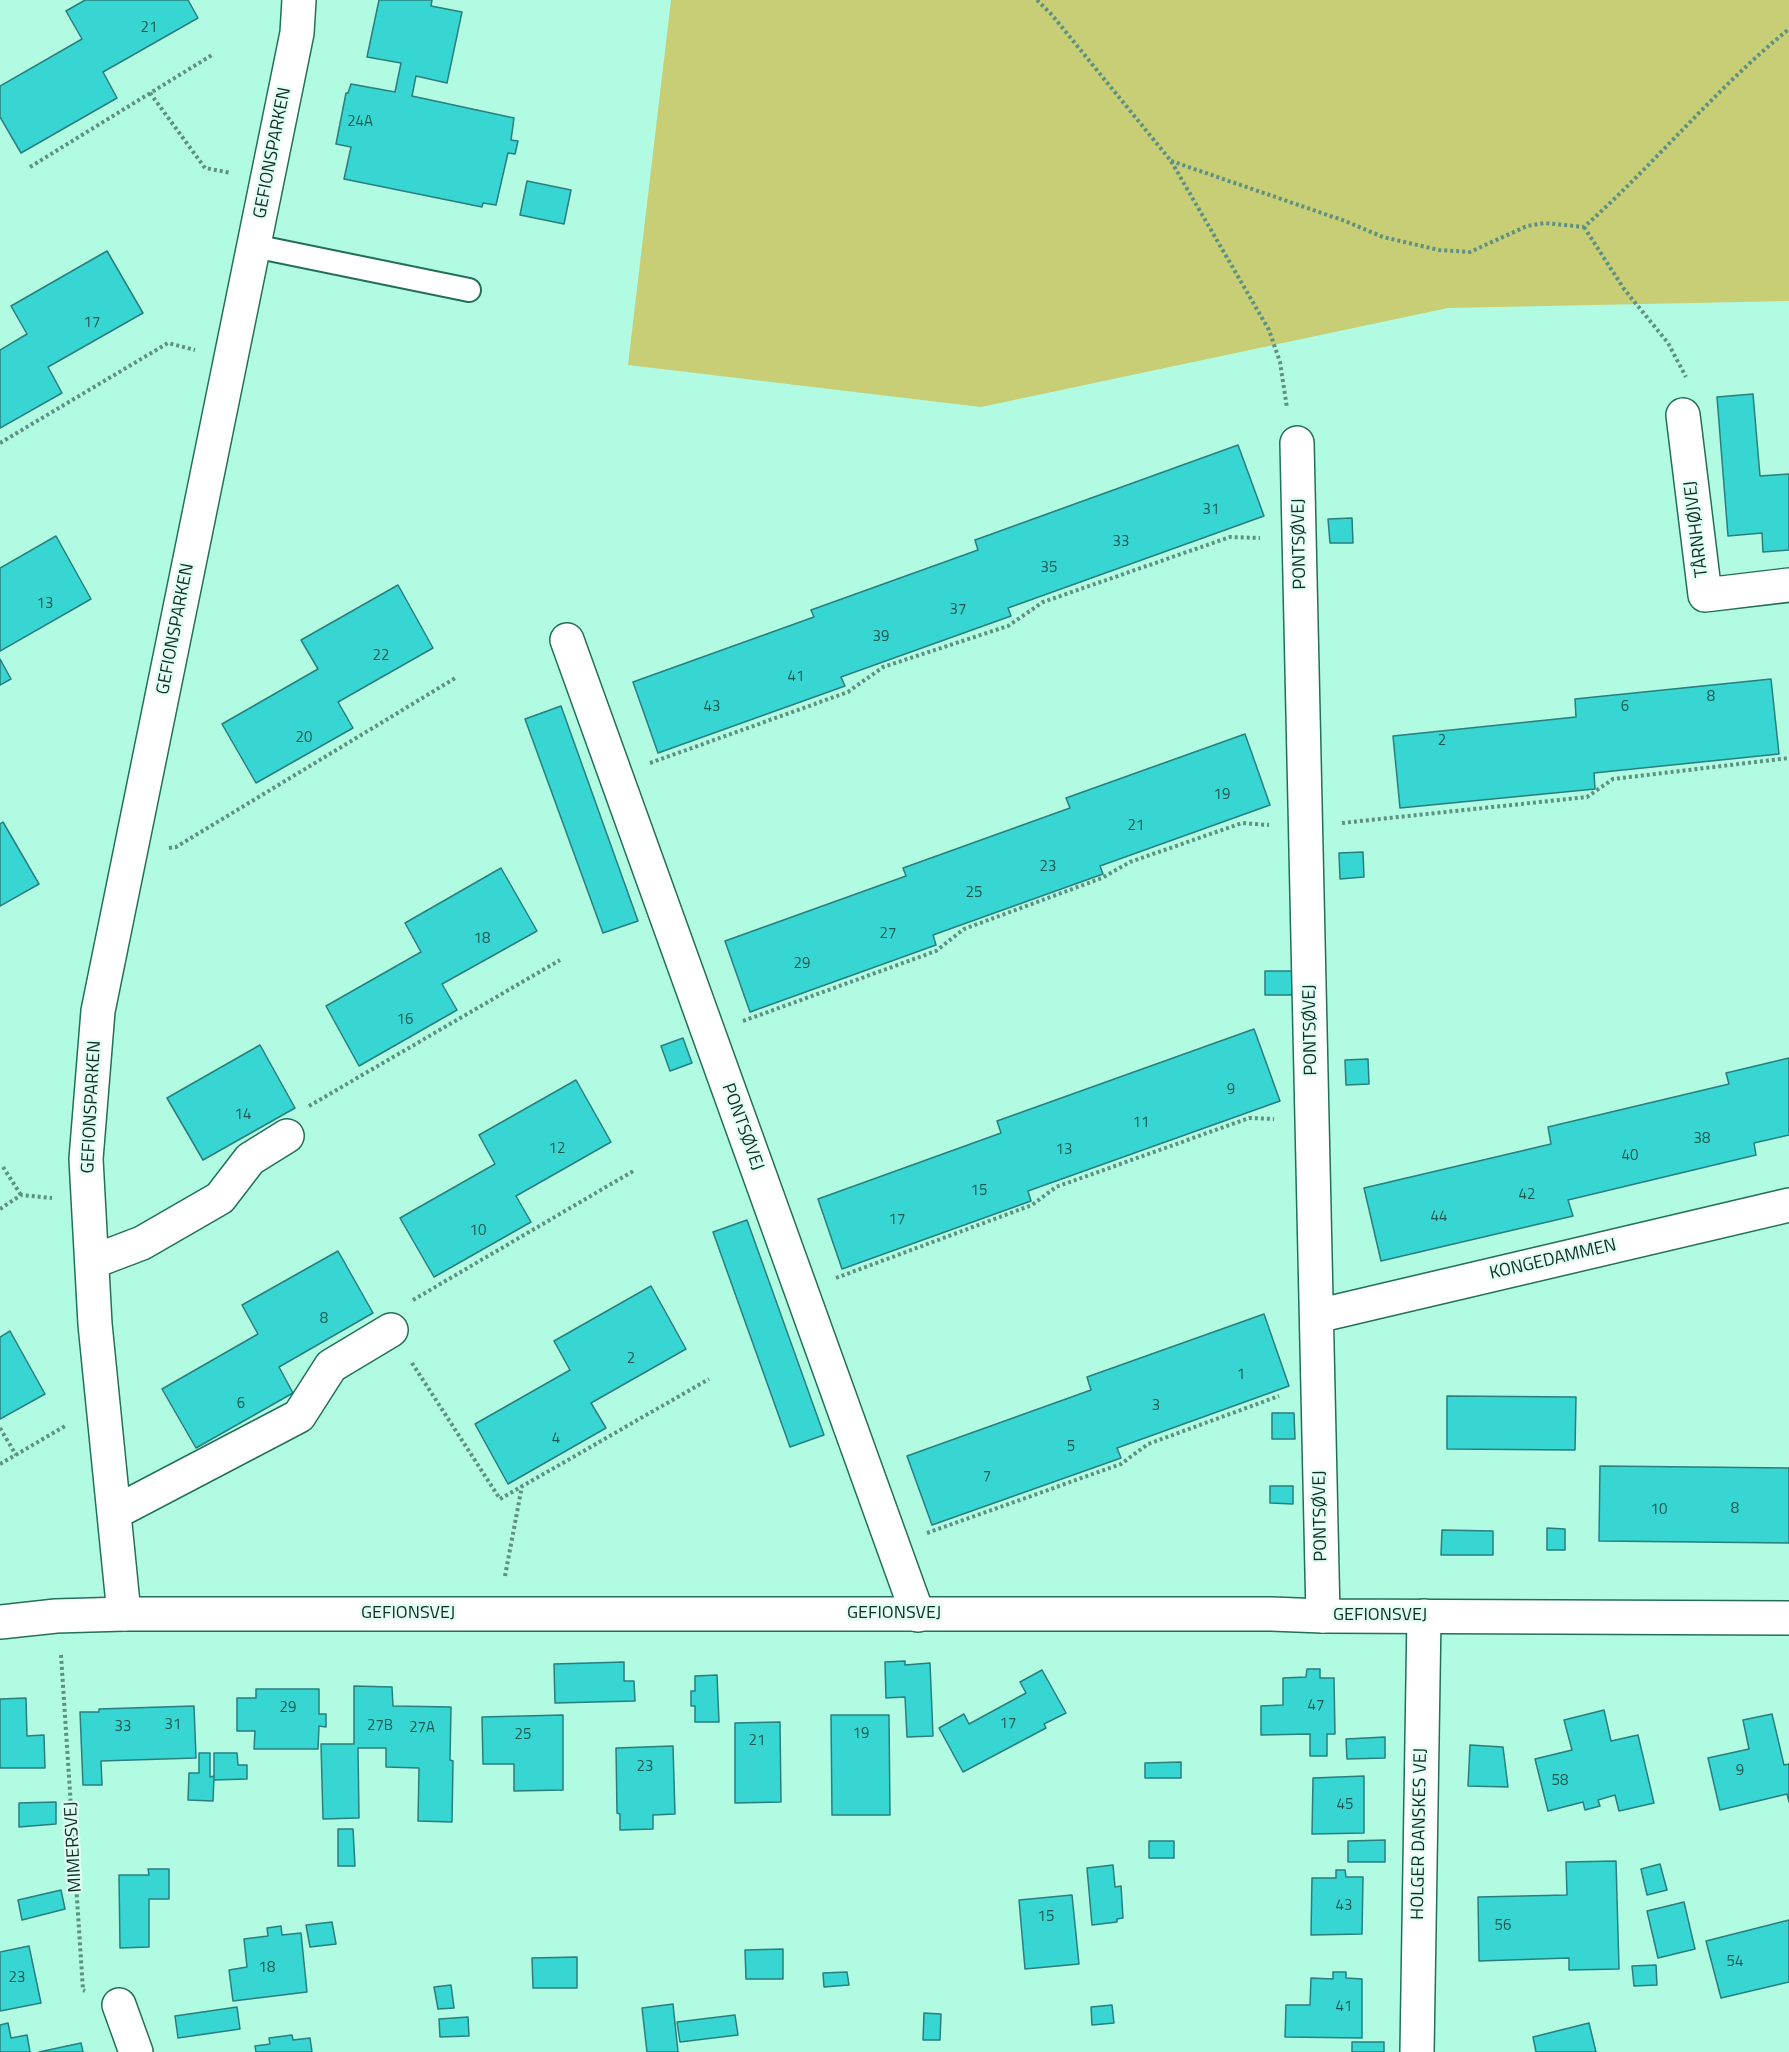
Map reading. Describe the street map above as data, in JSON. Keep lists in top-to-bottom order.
{
  "streets": {
    "street": [
      "GEFIONSPARKEN",
      "TÅRNHØJVEJ",
      "PONTSØVEJ",
      "KONGEDAMMEN",
      "GEFIONSVEJ",
      "HOLGER DANSKES VEJ"
    ],
    "path": ["MIMERSVEJ"]
  },
  "crossings": [
    ["GEFIONSPARKEN", "GEFIONSVEJ"],
    ["PONTSØVEJ", "KONGEDAMMEN"],
    ["PONTSØVEJ", "GEFIONSVEJ"],
    ["GEFIONSVEJ", "HOLGER DANSKES VEJ"],
    ["GEFIONSVEJ", "MIMERSVEJ"]
  ],
  "house_numbers": [
    "21",
    "24A",
    "17",
    "31",
    "33",
    "35",
    "13",
    "37",
    "39",
    "22",
    "41",
    "8",
    "43",
    "6",
    "20",
    "2",
    "19",
    "21",
    "23",
    "25",
    "27",
    "18",
    "29",
    "16",
    "9",
    "14",
    "11",
    "38",
    "12",
    "13",
    "40",
    "15",
    "42",
    "44",
    "17",
    "10",
    "8",
    "2",
    "1",
    "6",
    "3",
    "4",
    "5",
    "7",
    "8",
    "10",
    "47",
    "29",
    "17",
    "31",
    "27B",
    "33",
    "27A",
    "19",
    "25",
    "21",
    "23",
    "9",
    "58",
    "45",
    "43",
    "15",
    "56",
    "54",
    "18",
    "23",
    "41"
  ]
}
